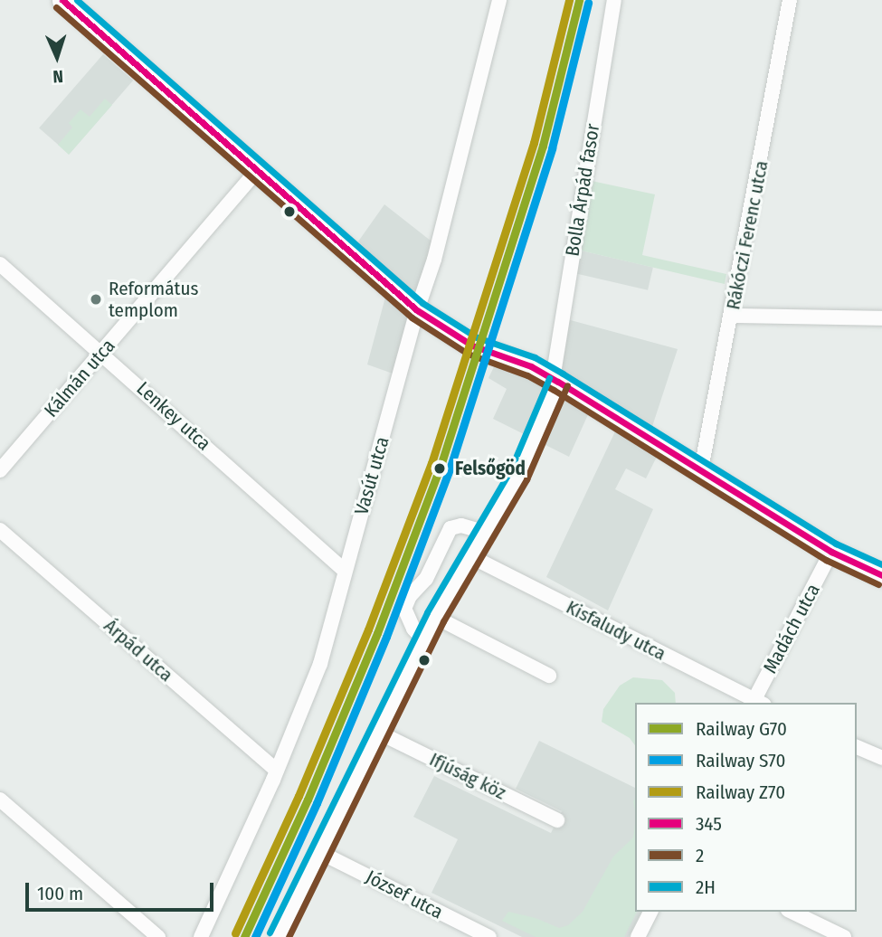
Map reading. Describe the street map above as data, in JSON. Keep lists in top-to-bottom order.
{
  "streets": {
    "street": [
      "Bolla Árpád fasor",
      "Rákóczi Ferenc utca",
      "Kálmán utca",
      "Lenkey utca",
      "Vasút utca",
      "Madách utca",
      "Kisfaludy utca",
      "Árpád utca",
      "Ifjúság köz",
      "József utca"
    ]
  },
  "crossings": [
    ["Bolla Árpád fasor", "Kisfaludy utca"],
    ["Bolla Árpád fasor", "Ifjúság köz"],
    ["Bolla Árpád fasor", "József utca"],
    ["Kálmán utca", "Lenkey utca"],
    ["Lenkey utca", "Vasút utca"],
    ["Vasút utca", "Árpád utca"],
    ["Madách utca", "Kisfaludy utca"]
  ],
  "places": ["Református templom", "Felsőgöd"],
  "lines": [
    "rail line G70",
    "rail line Z70",
    "transit line 345",
    "transit line 2H",
    "rail line S70",
    "transit line 2"
  ],
  "legend": [
    "Railway G70",
    "Railway S70",
    "Railway Z70",
    "345",
    "2",
    "2H"
  ],
  "scale_bar": "100 m",
  "north": "bottom"
}
